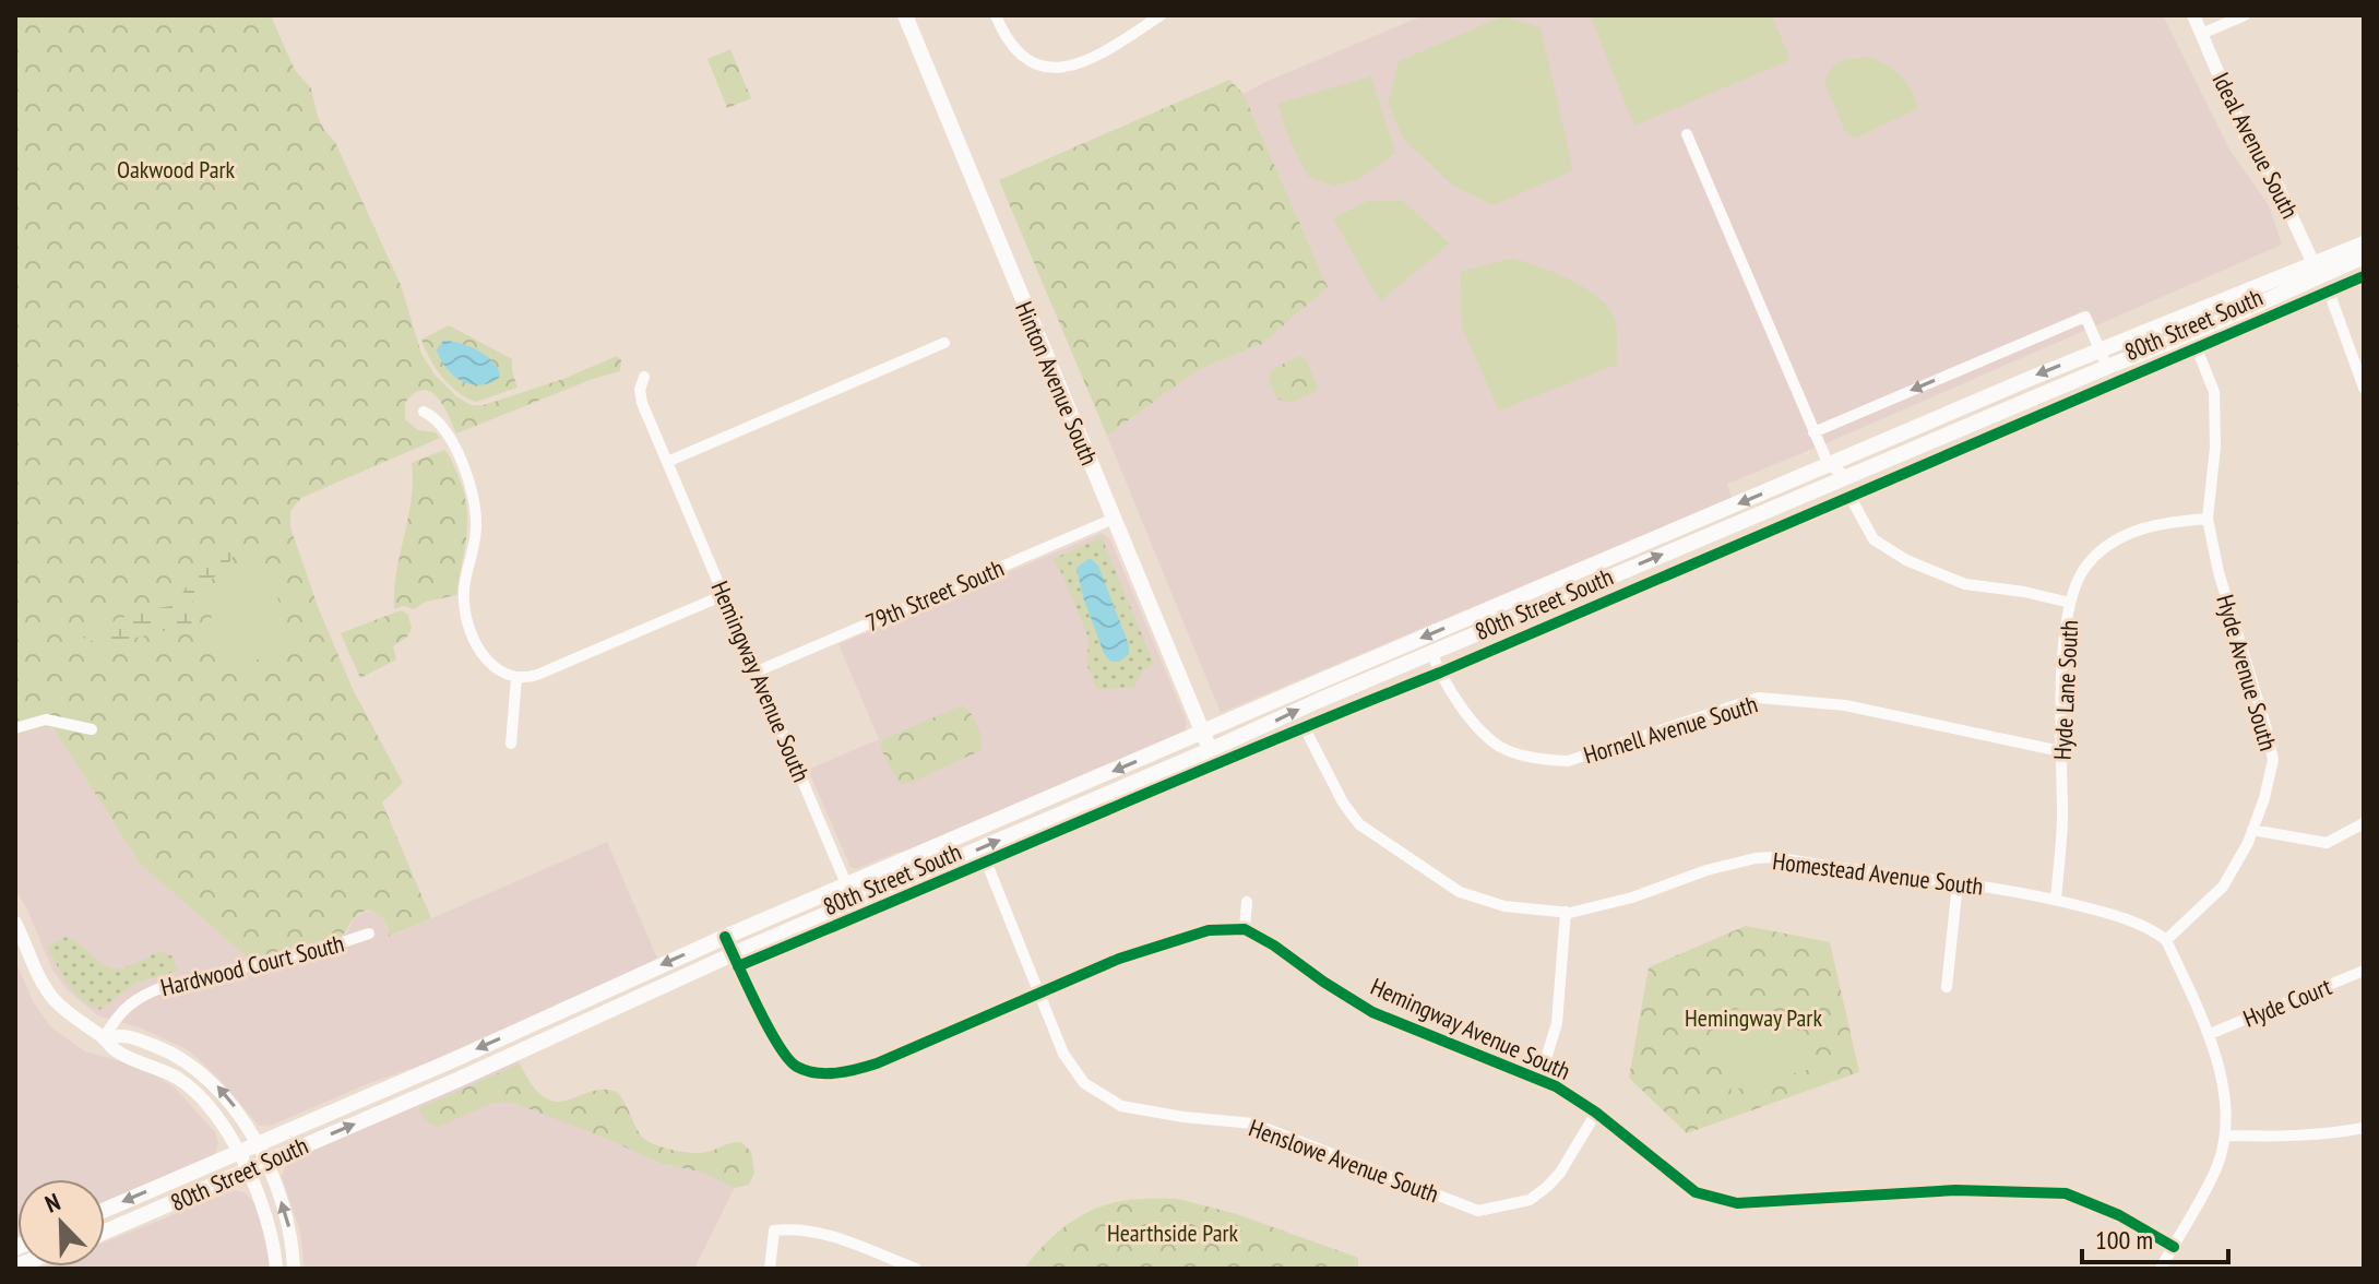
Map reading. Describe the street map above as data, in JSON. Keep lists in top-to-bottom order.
{
  "streets": {
    "main road": ["80th Street South", "Hinton Avenue South"],
    "street": [
      "Ideal Avenue South",
      "79th Street South",
      "Hyde Avenue South",
      "Hemingway Avenue South",
      "Hyde Lane South",
      "Hornell Avenue South",
      "Homestead Avenue South",
      "Hardwood Court South",
      "Hyde Court",
      "Henslowe Avenue South"
    ]
  },
  "crossings": [
    ["Ideal Avenue South", "80th Street South"],
    ["80th Street South", "Hinton Avenue South"],
    ["80th Street South", "Hyde Avenue South"],
    ["80th Street South", "Hemingway Avenue South"],
    ["80th Street South", "Hornell Avenue South"],
    ["80th Street South", "Homestead Avenue South"],
    ["80th Street South", "Henslowe Avenue South"],
    ["Hinton Avenue South", "79th Street South"],
    ["79th Street South", "Hemingway Avenue South"],
    ["Hyde Avenue South", "Hyde Lane South"],
    ["Hyde Avenue South", "Homestead Avenue South"],
    ["Hemingway Avenue South", "Henslowe Avenue South"],
    ["Hyde Lane South", "Hornell Avenue South"],
    ["Hyde Lane South", "Homestead Avenue South"]
  ],
  "parks": ["Oakwood Park", "Hemingway Park", "Hearthside Park"],
  "scale_bar": "100 m",
  "north": "top left"
}
